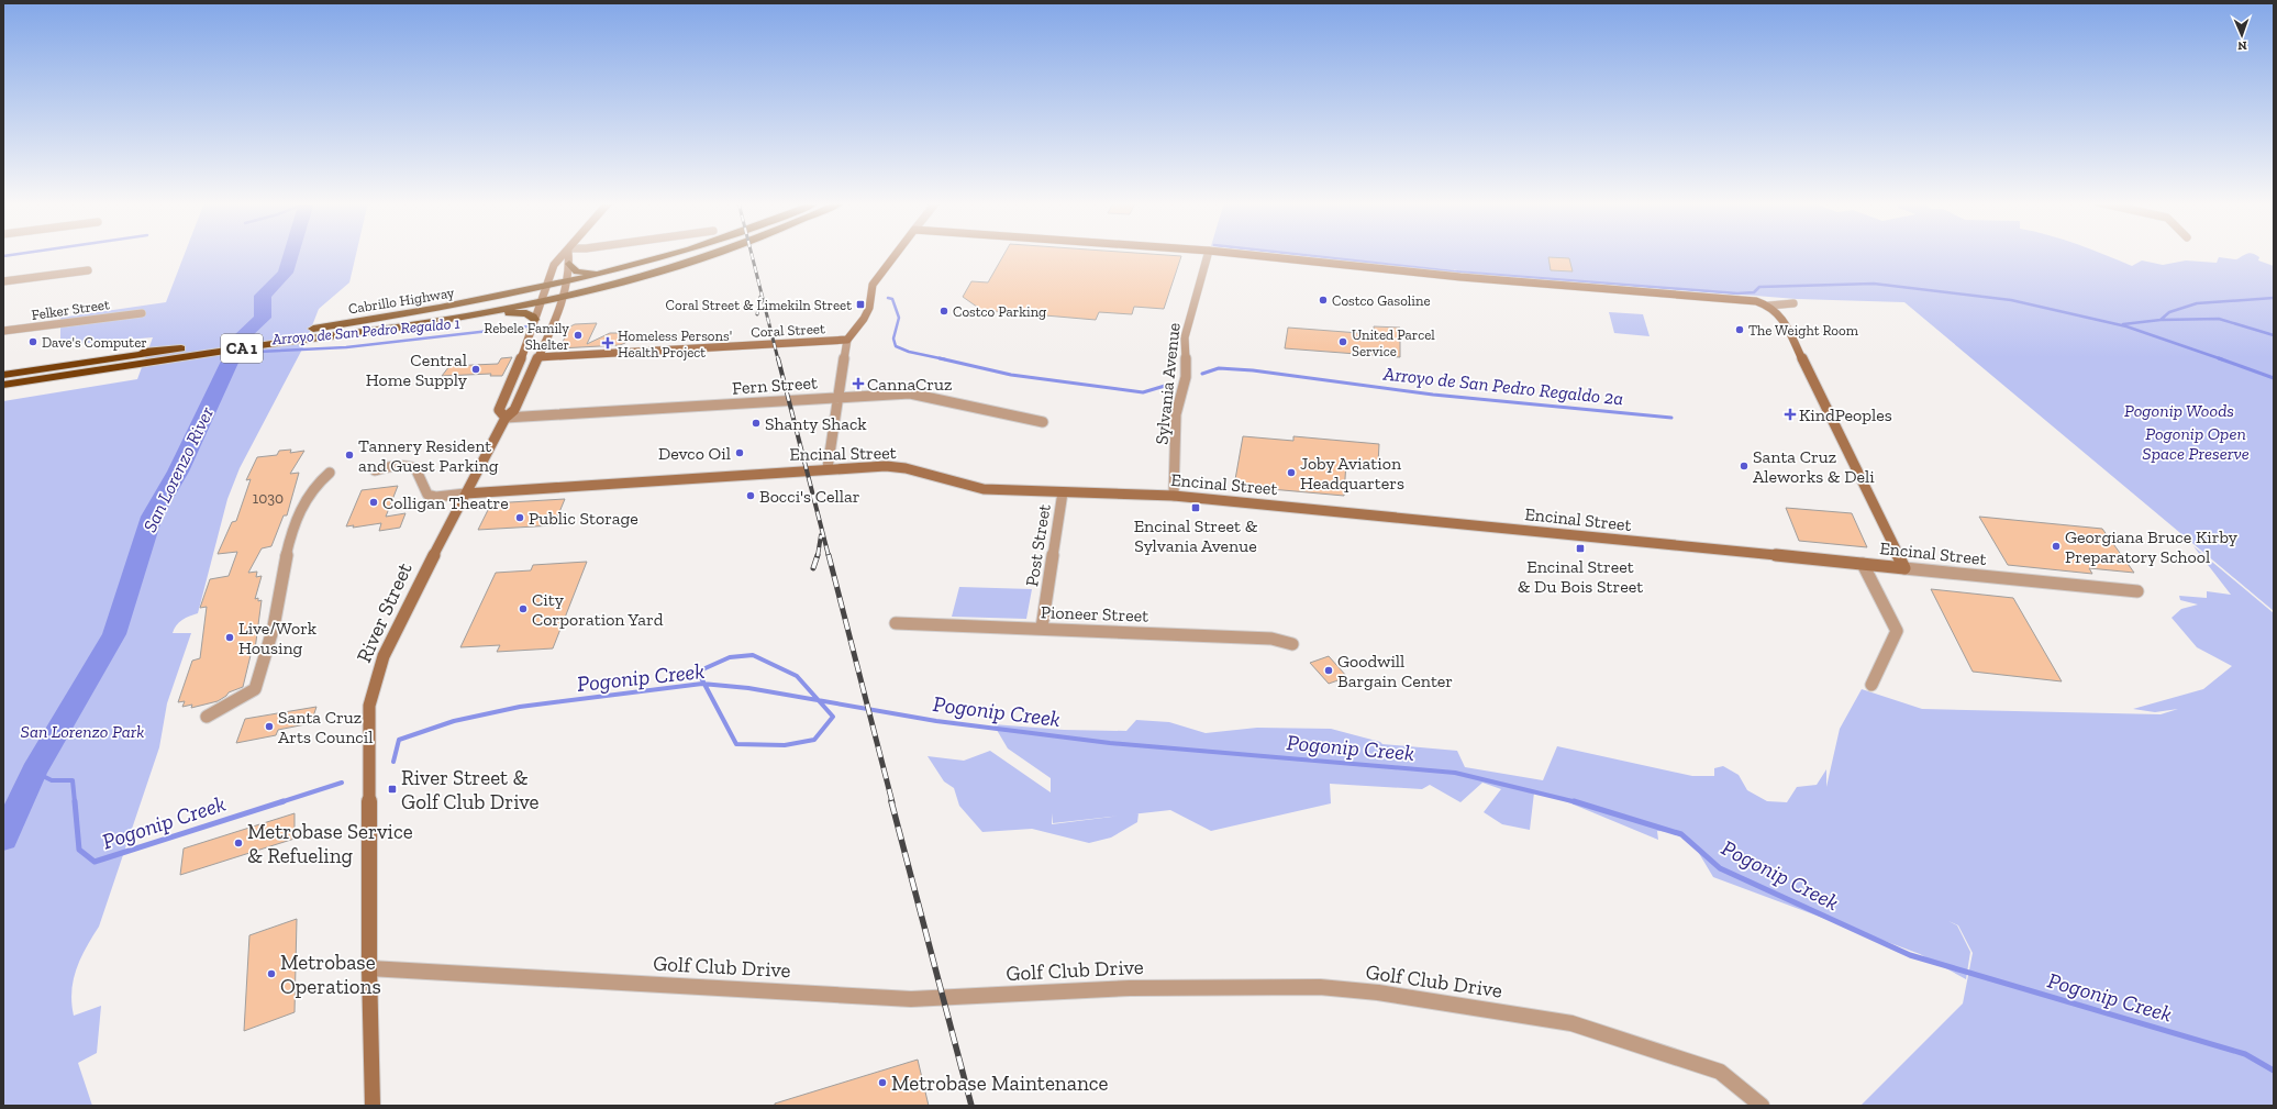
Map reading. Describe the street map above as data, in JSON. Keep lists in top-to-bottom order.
{
  "streets": {
    "highway": ["Cabrillo Highway", "CA 1"],
    "street": [
      "Felker Street",
      "Coral Street",
      "Sylvania Avenue",
      "Fern Street",
      "Encinal Street",
      "Post Street",
      "River Street",
      "Pioneer Street",
      "Golf Club Drive"
    ]
  },
  "crossings": [
    ["Cabrillo Highway", "River Street"],
    ["Coral Street", "River Street"],
    ["Sylvania Avenue", "Encinal Street"],
    ["Fern Street", "River Street"],
    ["Encinal Street", "Post Street"],
    ["Encinal Street", "River Street"],
    ["Post Street", "Pioneer Street"],
    ["River Street", "Golf Club Drive"]
  ],
  "water": [
    "Arroyo de San Pedro Regaldo 1",
    "Arroyo de San Pedro Regaldo 2a",
    "San Lorenzo River",
    "Pogonip Creek"
  ],
  "parks": ["Pogonip Woods", "Pogonip Open Space Preserve", "San Lorenzo Park"],
  "places": {
    "other": [
      "Costco Gasoline",
      "Costco Parking",
      "The Weight Room",
      "Rebele Family Shelter",
      "Dave's Computer",
      "United Parcel Service",
      "Central Home Supply",
      "Shanty Shack",
      "Devco Oil",
      "Tannery Resident and Guest Parking",
      "Santa Cruz Aleworks & Deli",
      "Joby Aviation Headquarters",
      "Bocci's Cellar",
      "Colligan Theatre",
      "Public Storage",
      "Georgiana Bruce Kirby Preparatory School",
      "City Corporation Yard",
      "Live/Work Housing",
      "Goodwill Bargain Center",
      "Santa Cruz Arts Council",
      "Metrobase Service & Refueling",
      "Metrobase Operations",
      "Metrobase Maintenance"
    ],
    "transit": [
      "Coral Street & Limekiln Street",
      "Encinal Street & Sylvania Avenue",
      "Encinal Street & Du Bois Street",
      "River Street & Golf Club Drive"
    ],
    "health": ["Homeless Persons' Health Project", "CannaCruz", "KindPeoples"]
  },
  "house_numbers": ["1030"],
  "north": "bottom"
}
